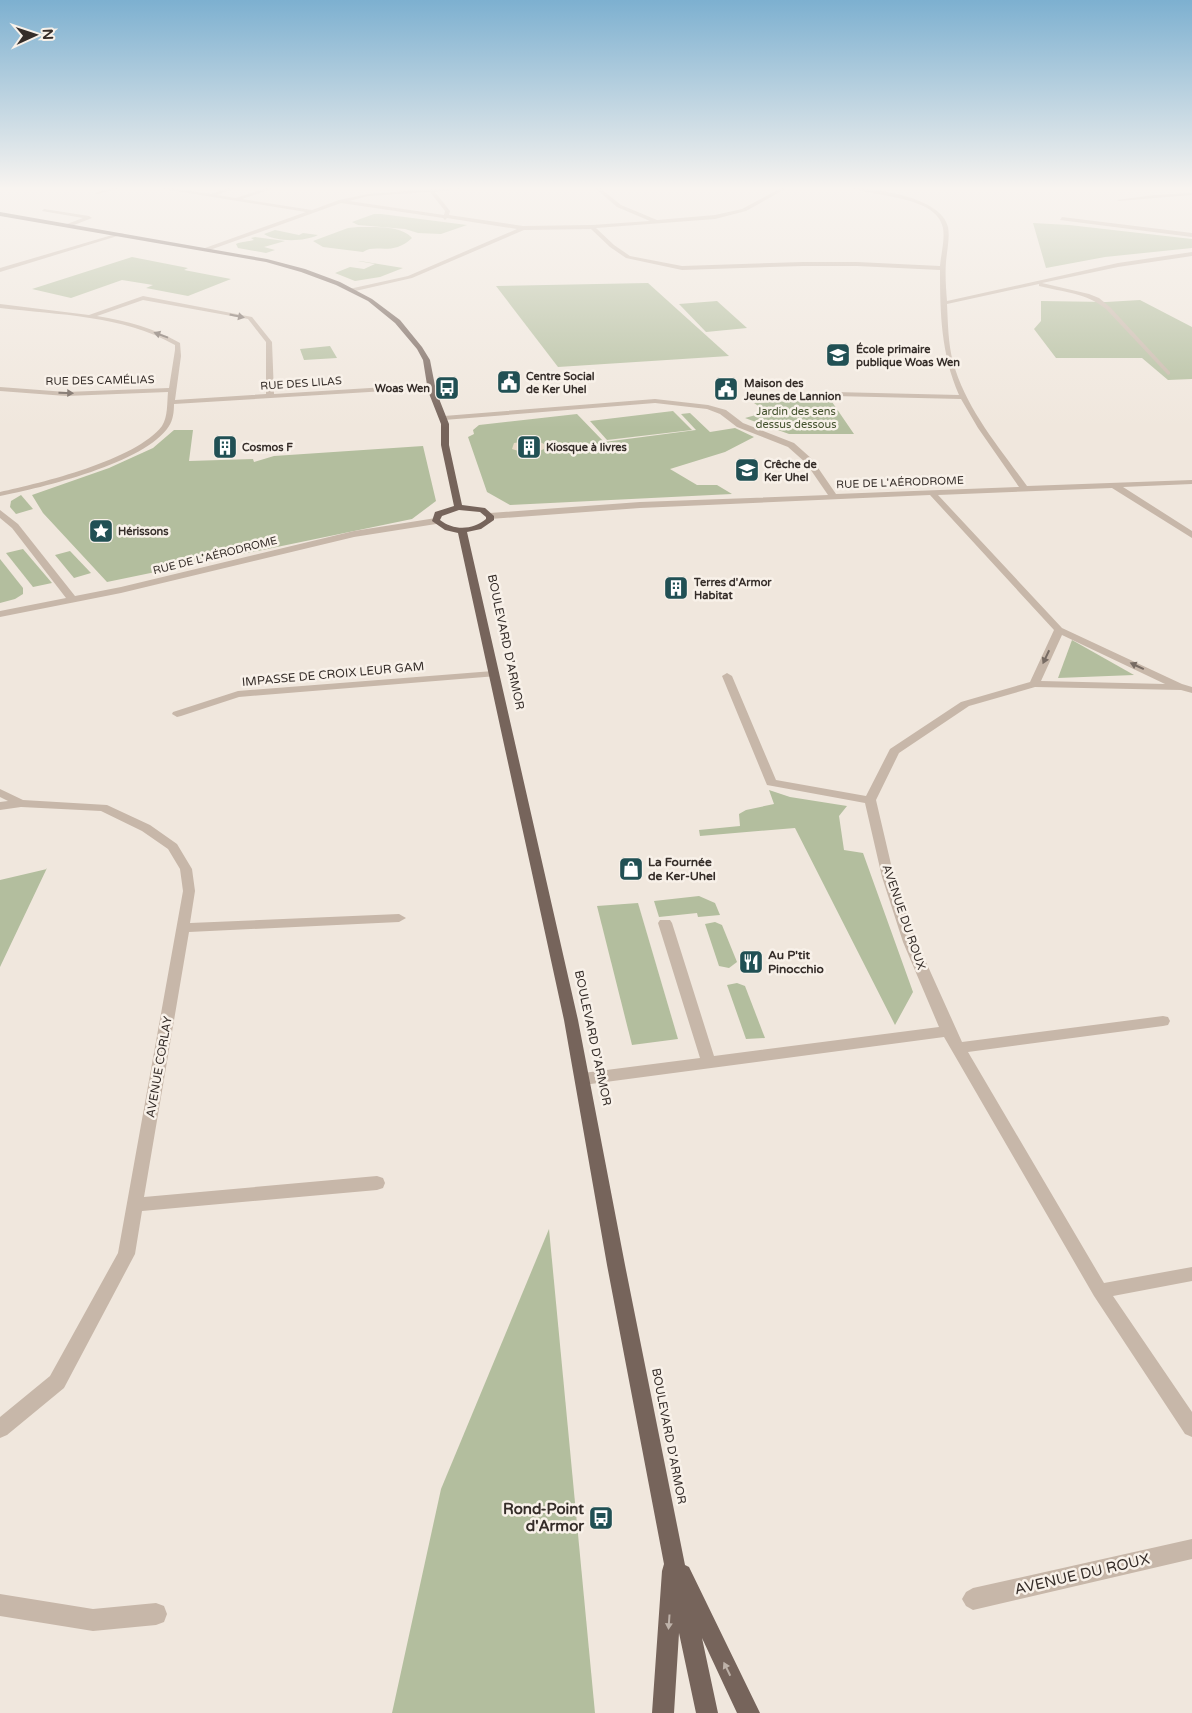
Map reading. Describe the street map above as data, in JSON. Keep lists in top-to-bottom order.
{
  "streets": {
    "main road": ["BOULEVARD D'ARMOR"],
    "street": [
      "RUE DES CAMÉLIAS",
      "RUE DES LILAS",
      "RUE DE L'AÉRODROME",
      "IMPASSE DE CROIX LEUR GAM",
      "AVENUE DU ROUX",
      "AVENUE CORLAY"
    ]
  },
  "crossings": [
    ["BOULEVARD D'ARMOR", "IMPASSE DE CROIX LEUR GAM"]
  ],
  "parks": ["Jardin des sens dessus dessous"],
  "places": {
    "school or university": ["École primaire publique Woas Wen", "Crêche de Ker Uhel"],
    "public building": ["Centre Social de Ker Uhel", "Maison des Jeunes de Lannion"],
    "bus stop": ["Woas Wen", "Rond-Point d'Armor"],
    "building": ["Cosmos F", "Kiosque à livres", "Terres d'Armor Habitat"],
    "place": ["Hérissons"],
    "shop": ["La Fournée de Ker-Uhel"],
    "restaurant": ["Au P'tit Pinocchio"]
  },
  "north": "right"
}
